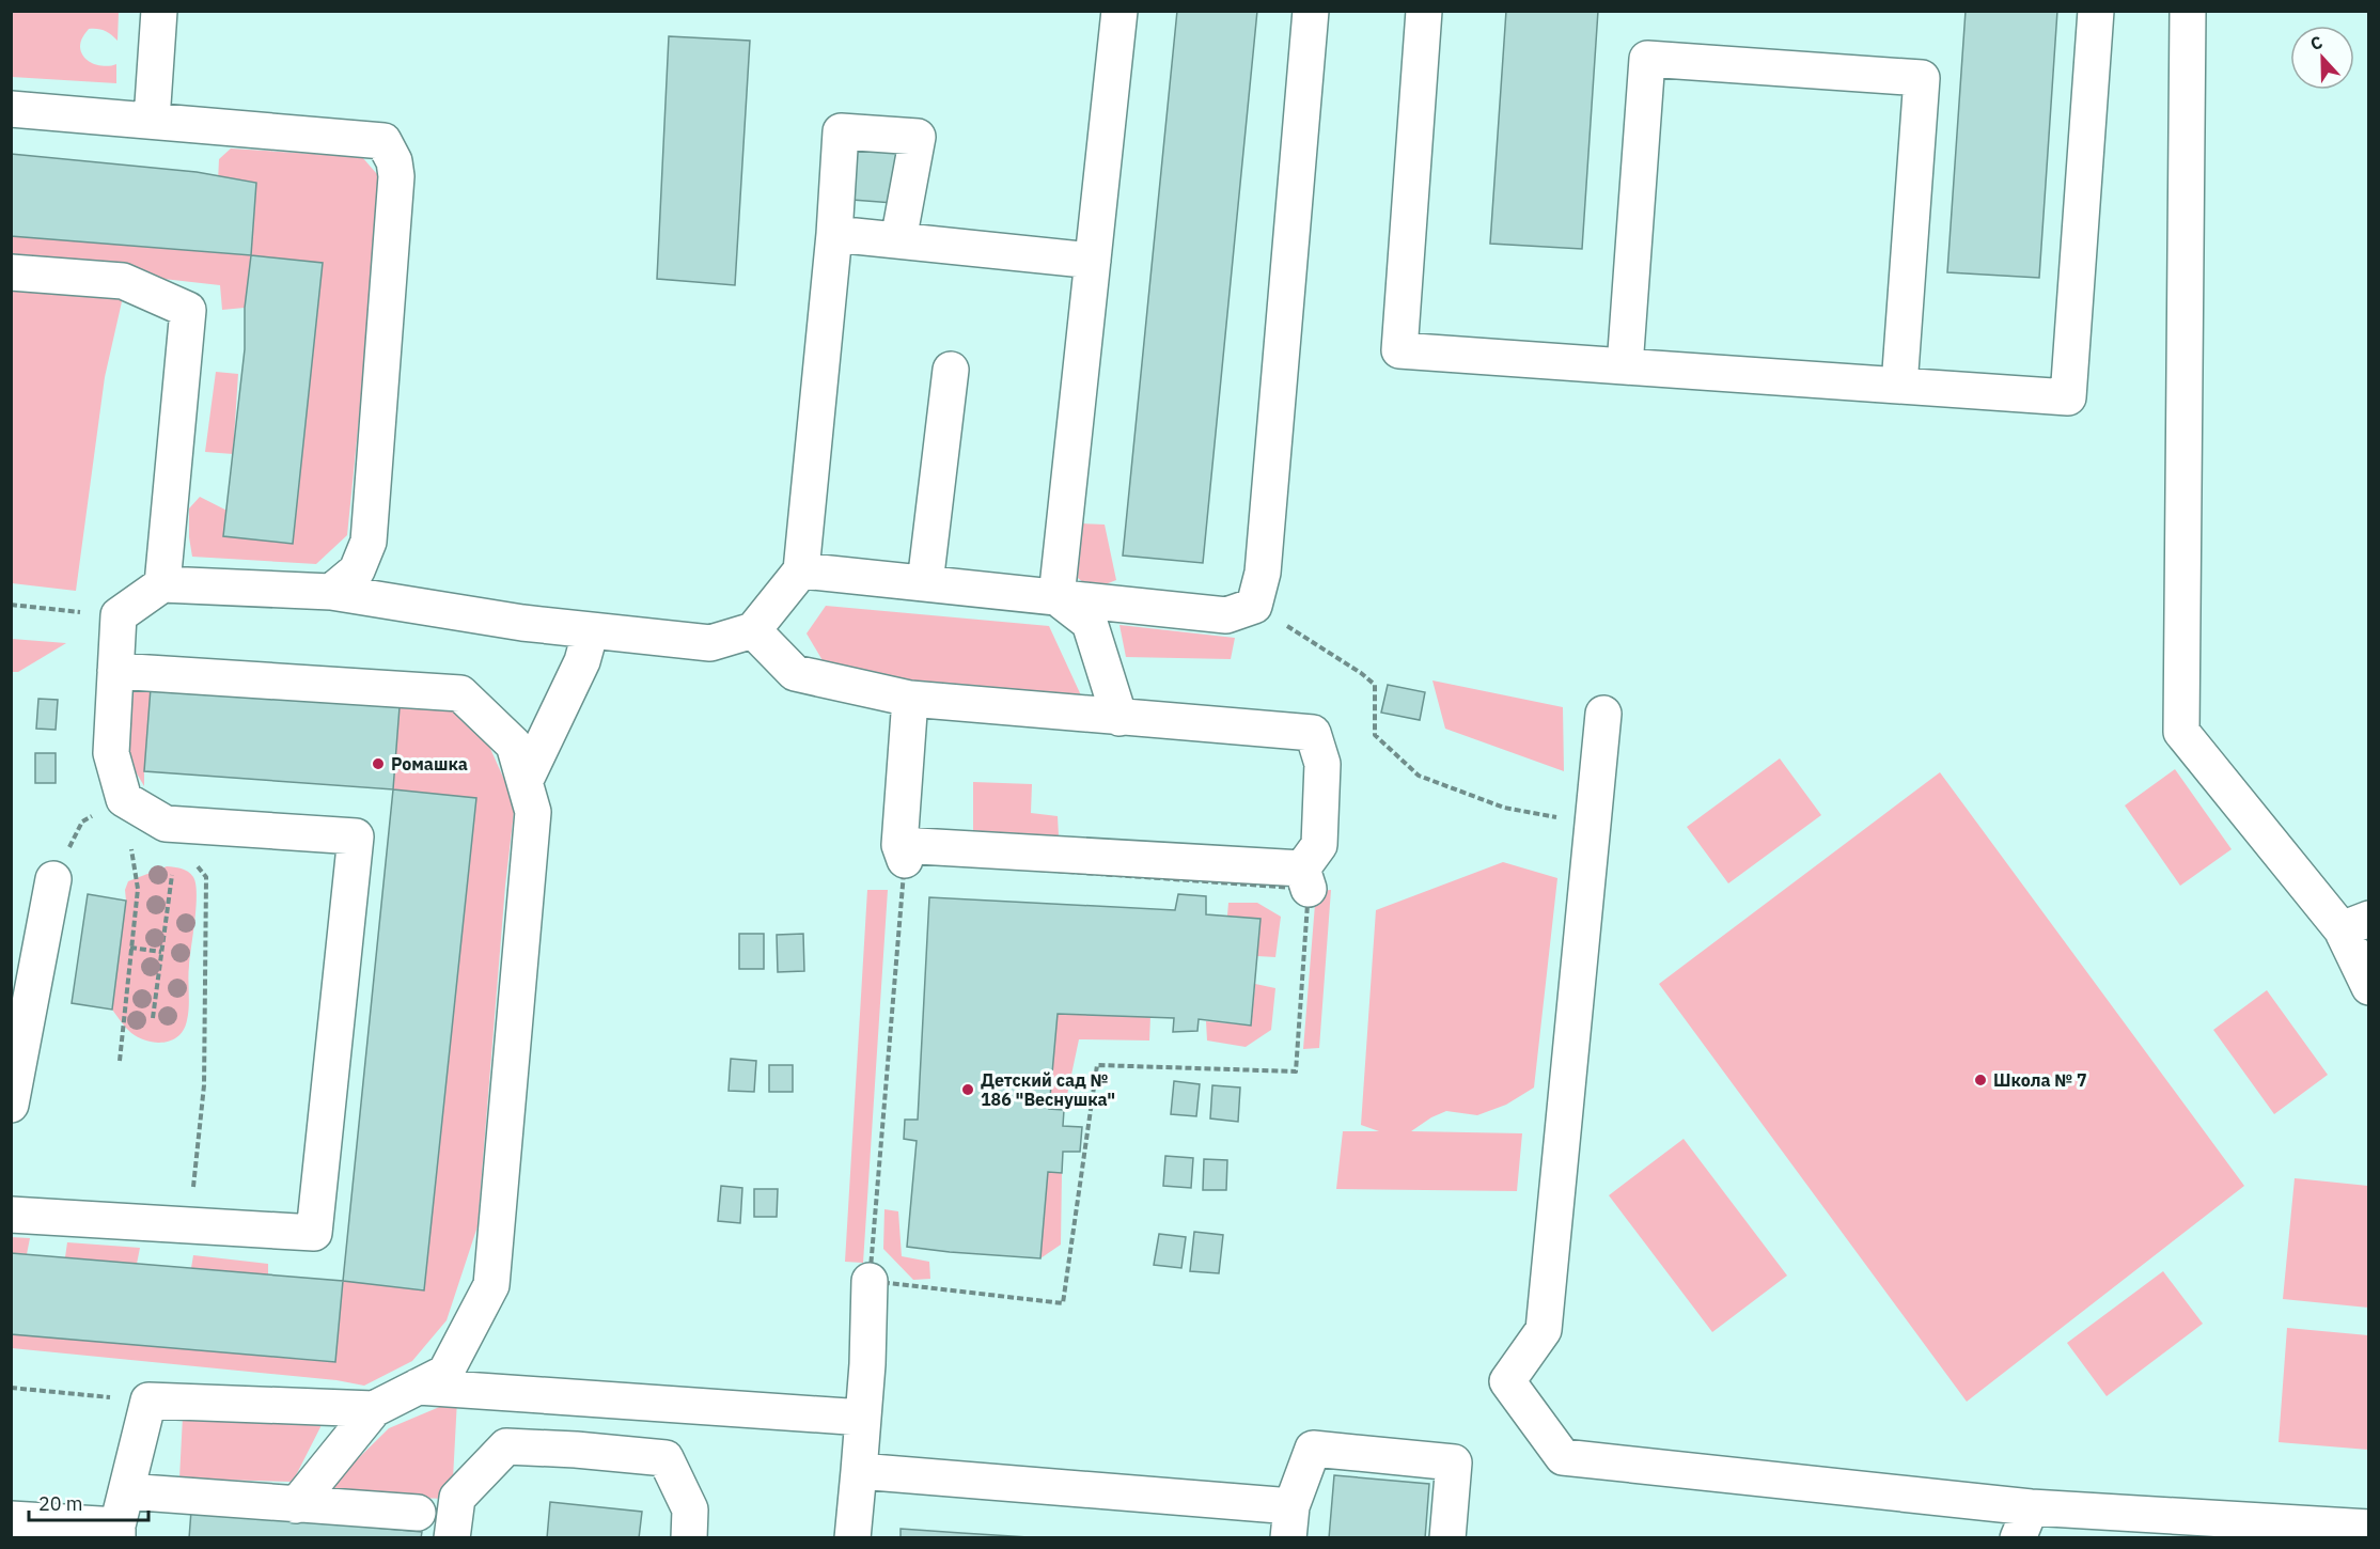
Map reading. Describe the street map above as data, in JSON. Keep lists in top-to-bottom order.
{
  "places": ["Ромашка", "Школа № 7", "Детский сад № 186 \"Веснушка\""],
  "scale_bar": "20 m",
  "north": "top"
}
